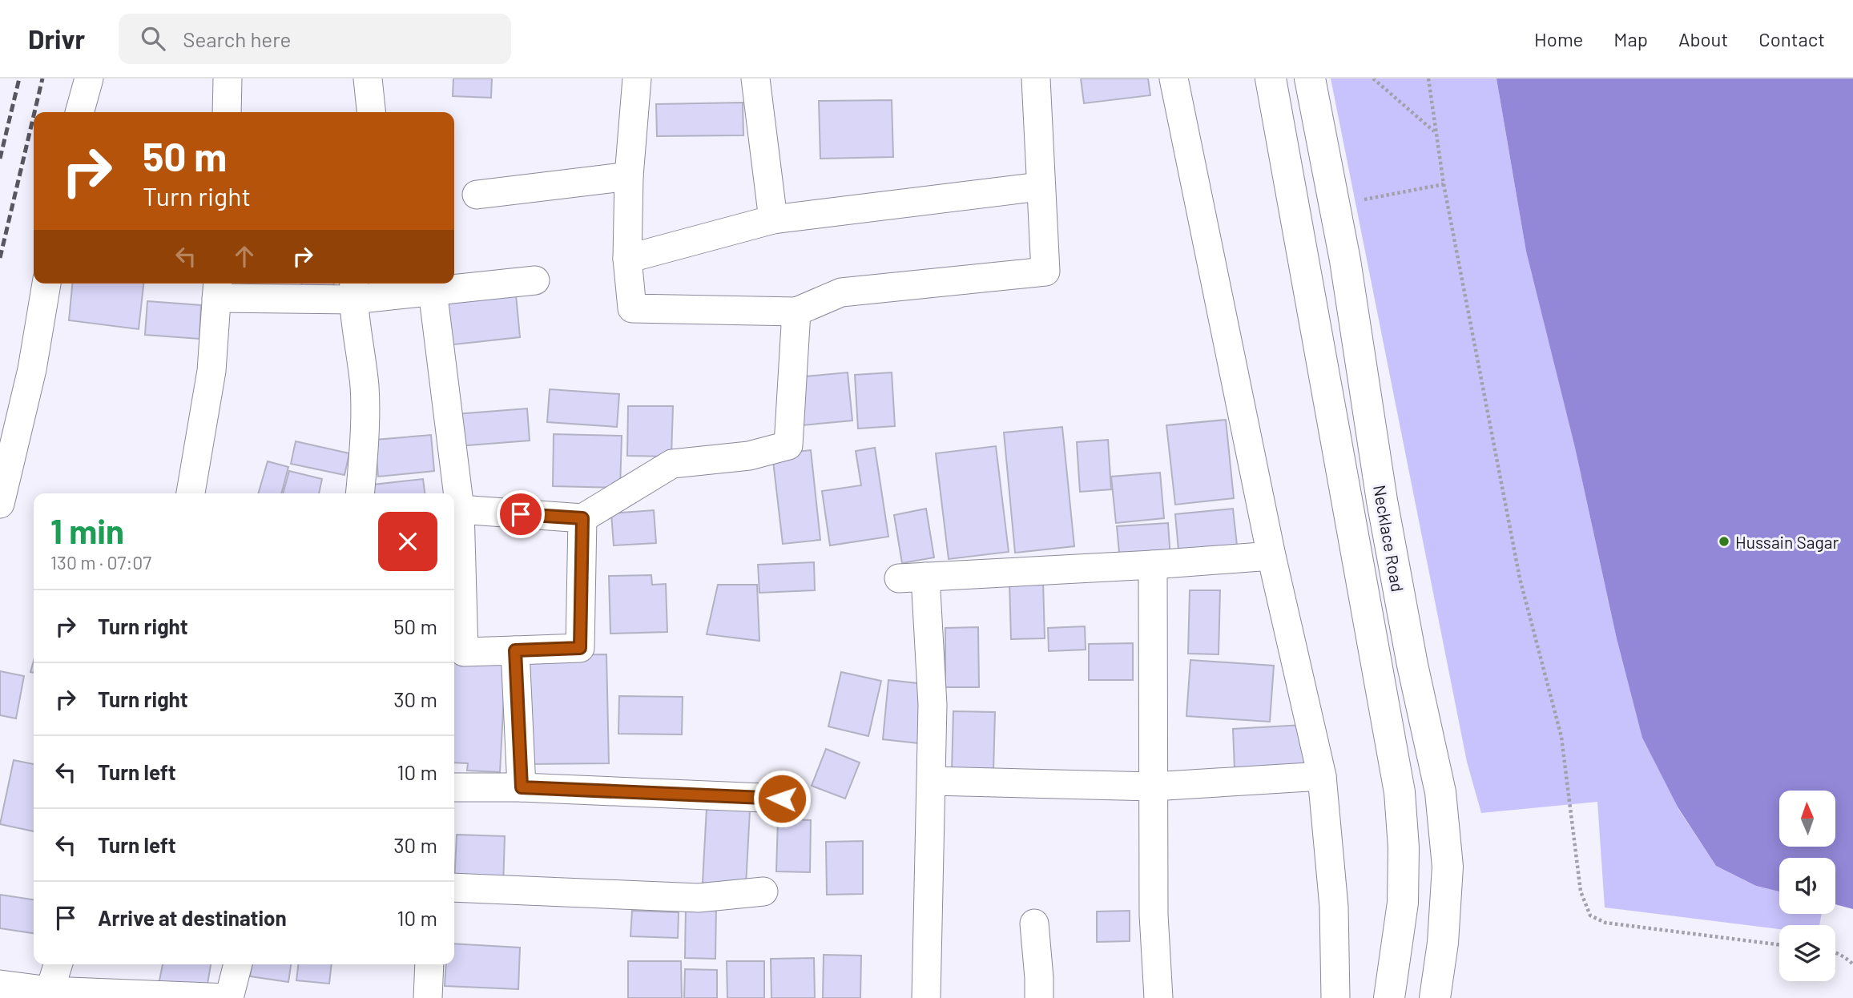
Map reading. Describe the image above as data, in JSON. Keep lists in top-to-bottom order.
{
  "streets": {
    "main road": ["Necklace Road"]
  },
  "places": ["Hussain Sagar"],
  "north": "top",
  "page": {
    "header": "Drivr",
    "search": "Search here",
    "nav": [
      "Home",
      "Map",
      "About",
      "Contact"
    ],
    "turn": ["50 m", "Turn right"],
    "heading": ["1 min", "130 m · 07:07"],
    "list": [
      {
        "name": "Turn right",
        "value": "50 m"
      },
      {
        "name": "Turn right",
        "value": "30 m"
      },
      {
        "name": "Turn left",
        "value": "10 m"
      },
      {
        "name": "Turn left",
        "value": "30 m"
      },
      {
        "name": "Arrive at destination",
        "value": "10 m"
      }
    ]
  }
}
